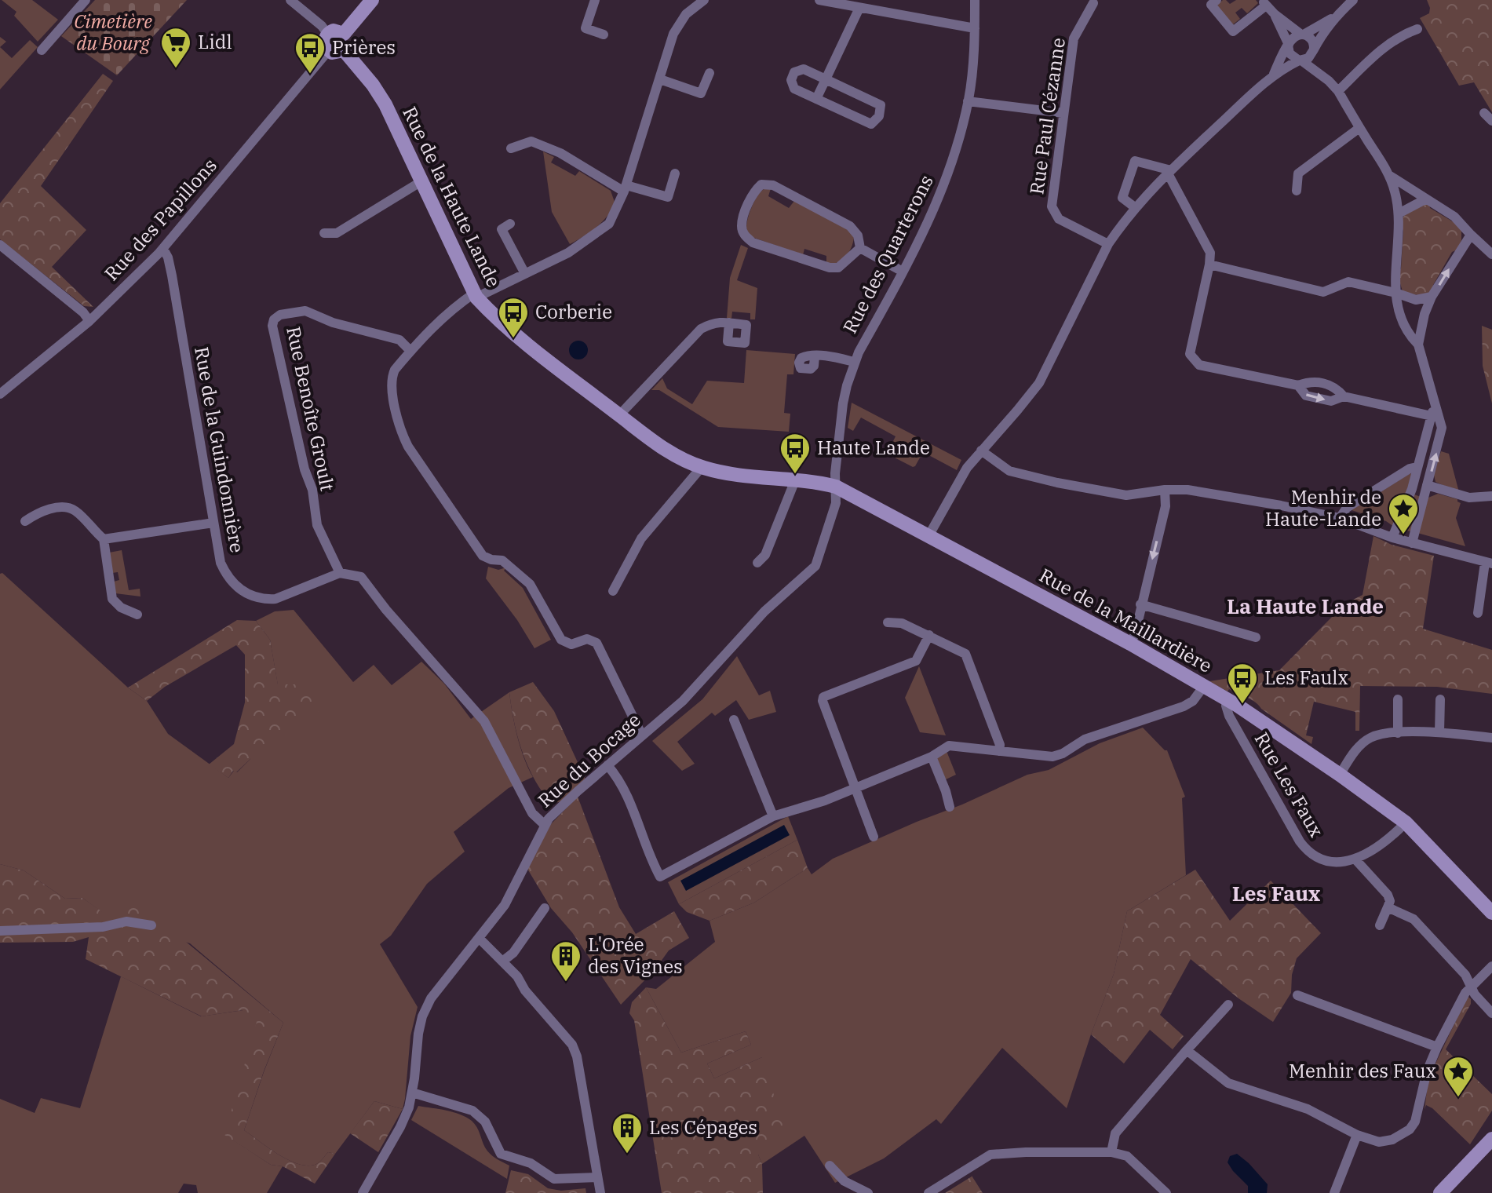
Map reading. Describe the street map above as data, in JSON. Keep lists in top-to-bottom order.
{
  "streets": {
    "street": [
      "Rue Paul Cézanne",
      "Rue de la Haute Lande",
      "Rue des Papillons",
      "Rue des Quarterons",
      "Rue Benoîte Groult",
      "Rue de la Guindonnière",
      "Rue de la Maillardière",
      "Rue du Bocage",
      "Rue Les Faux"
    ]
  },
  "crossings": [
    ["Rue de la Haute Lande", "Rue des Papillons"],
    ["Rue de la Haute Lande", "Rue des Quarterons"],
    ["Rue de la Haute Lande", "Rue de la Maillardière"],
    ["Rue de la Haute Lande", "Rue du Bocage"],
    ["Rue des Papillons", "Rue de la Guindonnière"],
    ["Rue des Quarterons", "Rue de la Maillardière"],
    ["Rue des Quarterons", "Rue du Bocage"],
    ["Rue Benoîte Groult", "Rue de la Guindonnière"],
    ["Rue de la Maillardière", "Rue du Bocage"],
    ["Rue de la Maillardière", "Rue Les Faux"]
  ],
  "districts": ["La Haute Lande", "Les Faux"],
  "parks": ["Cimetière du Bourg"],
  "places": {
    "supermarket": ["Lidl"],
    "bus stop": [
      "Prières",
      "Corberie",
      "Haute Lande",
      "Les Faulx"
    ],
    "place": ["Menhir de Haute-Lande", "Menhir des Faux"],
    "building": ["L'Orée des Vignes", "Les Cépages"]
  }
}
